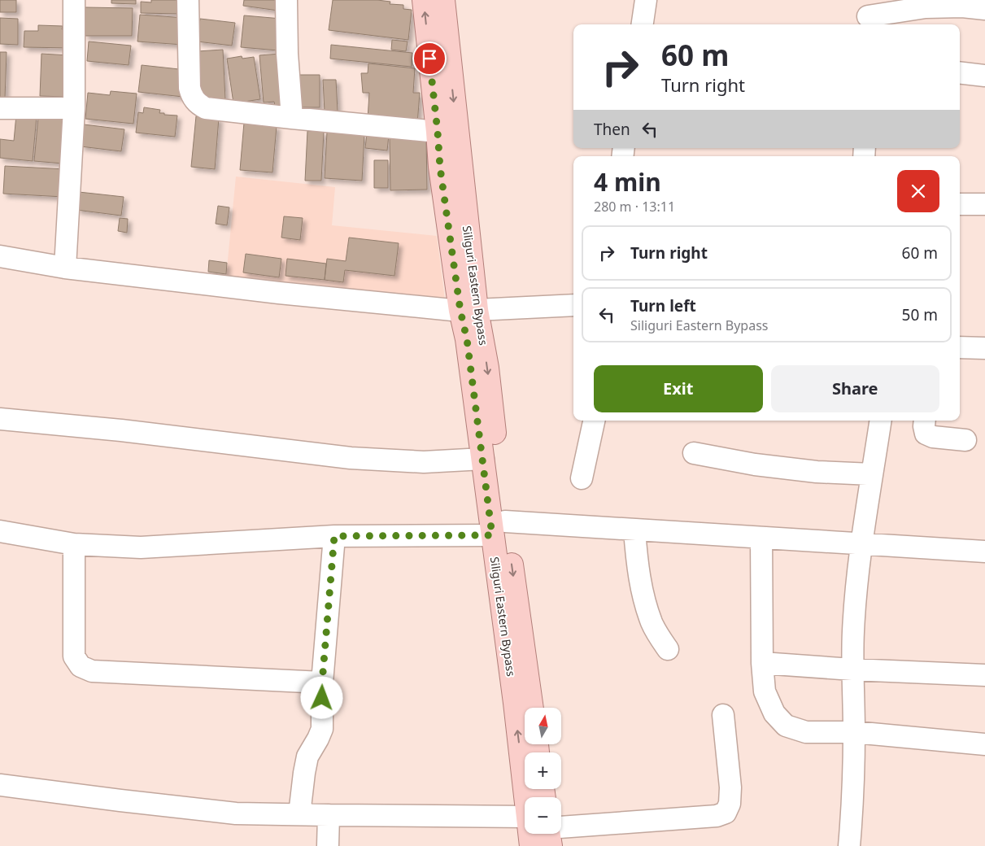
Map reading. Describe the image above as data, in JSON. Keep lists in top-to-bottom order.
{
  "streets": {
    "main road": ["Siliguri Eastern Bypass"]
  },
  "north": "top",
  "page": {
    "turn": ["60 m", "Turn right"],
    "then": "Then",
    "heading": ["4 min", "280 m · 13:11"],
    "list": [
      {
        "name": "Turn right",
        "value": "60 m"
      },
      {
        "name": "Turn left",
        "note": "Siliguri Eastern Bypass",
        "value": "50 m"
      }
    ],
    "buttons": ["Exit", "Share"],
    "map_buttons": ["+", "−"]
  }
}
